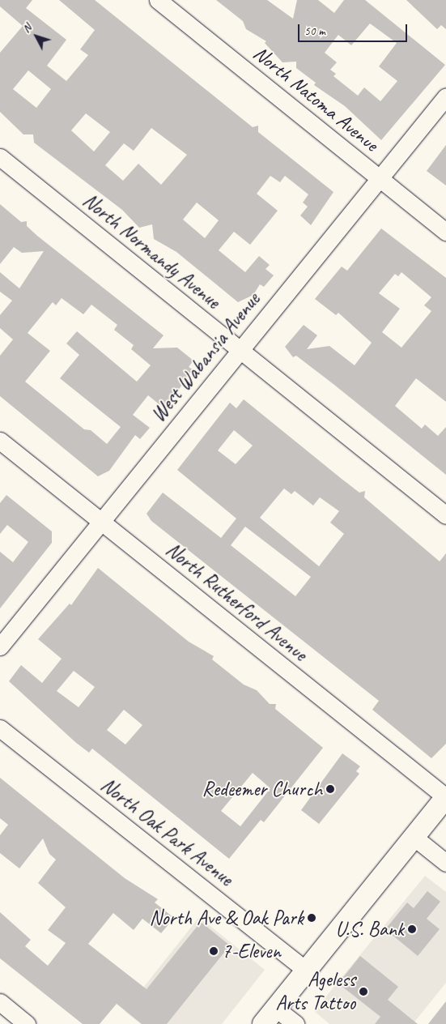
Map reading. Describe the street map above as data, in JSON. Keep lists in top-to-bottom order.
{
  "streets": {
    "street": [
      "North Natoma Avenue",
      "North Normandy Avenue",
      "West Wabansia Avenue",
      "North Rutherford Avenue",
      "North Oak Park Avenue"
    ]
  },
  "crossings": [
    ["North Natoma Avenue", "West Wabansia Avenue"],
    ["North Normandy Avenue", "West Wabansia Avenue"],
    ["West Wabansia Avenue", "North Rutherford Avenue"]
  ],
  "places": [
    "Redeemer Church",
    "North Ave & Oak Park",
    "U.S. Bank",
    "7-Eleven",
    "Ageless Arts Tattoo"
  ],
  "scale_bar": "50 m",
  "north": "top left"
}
